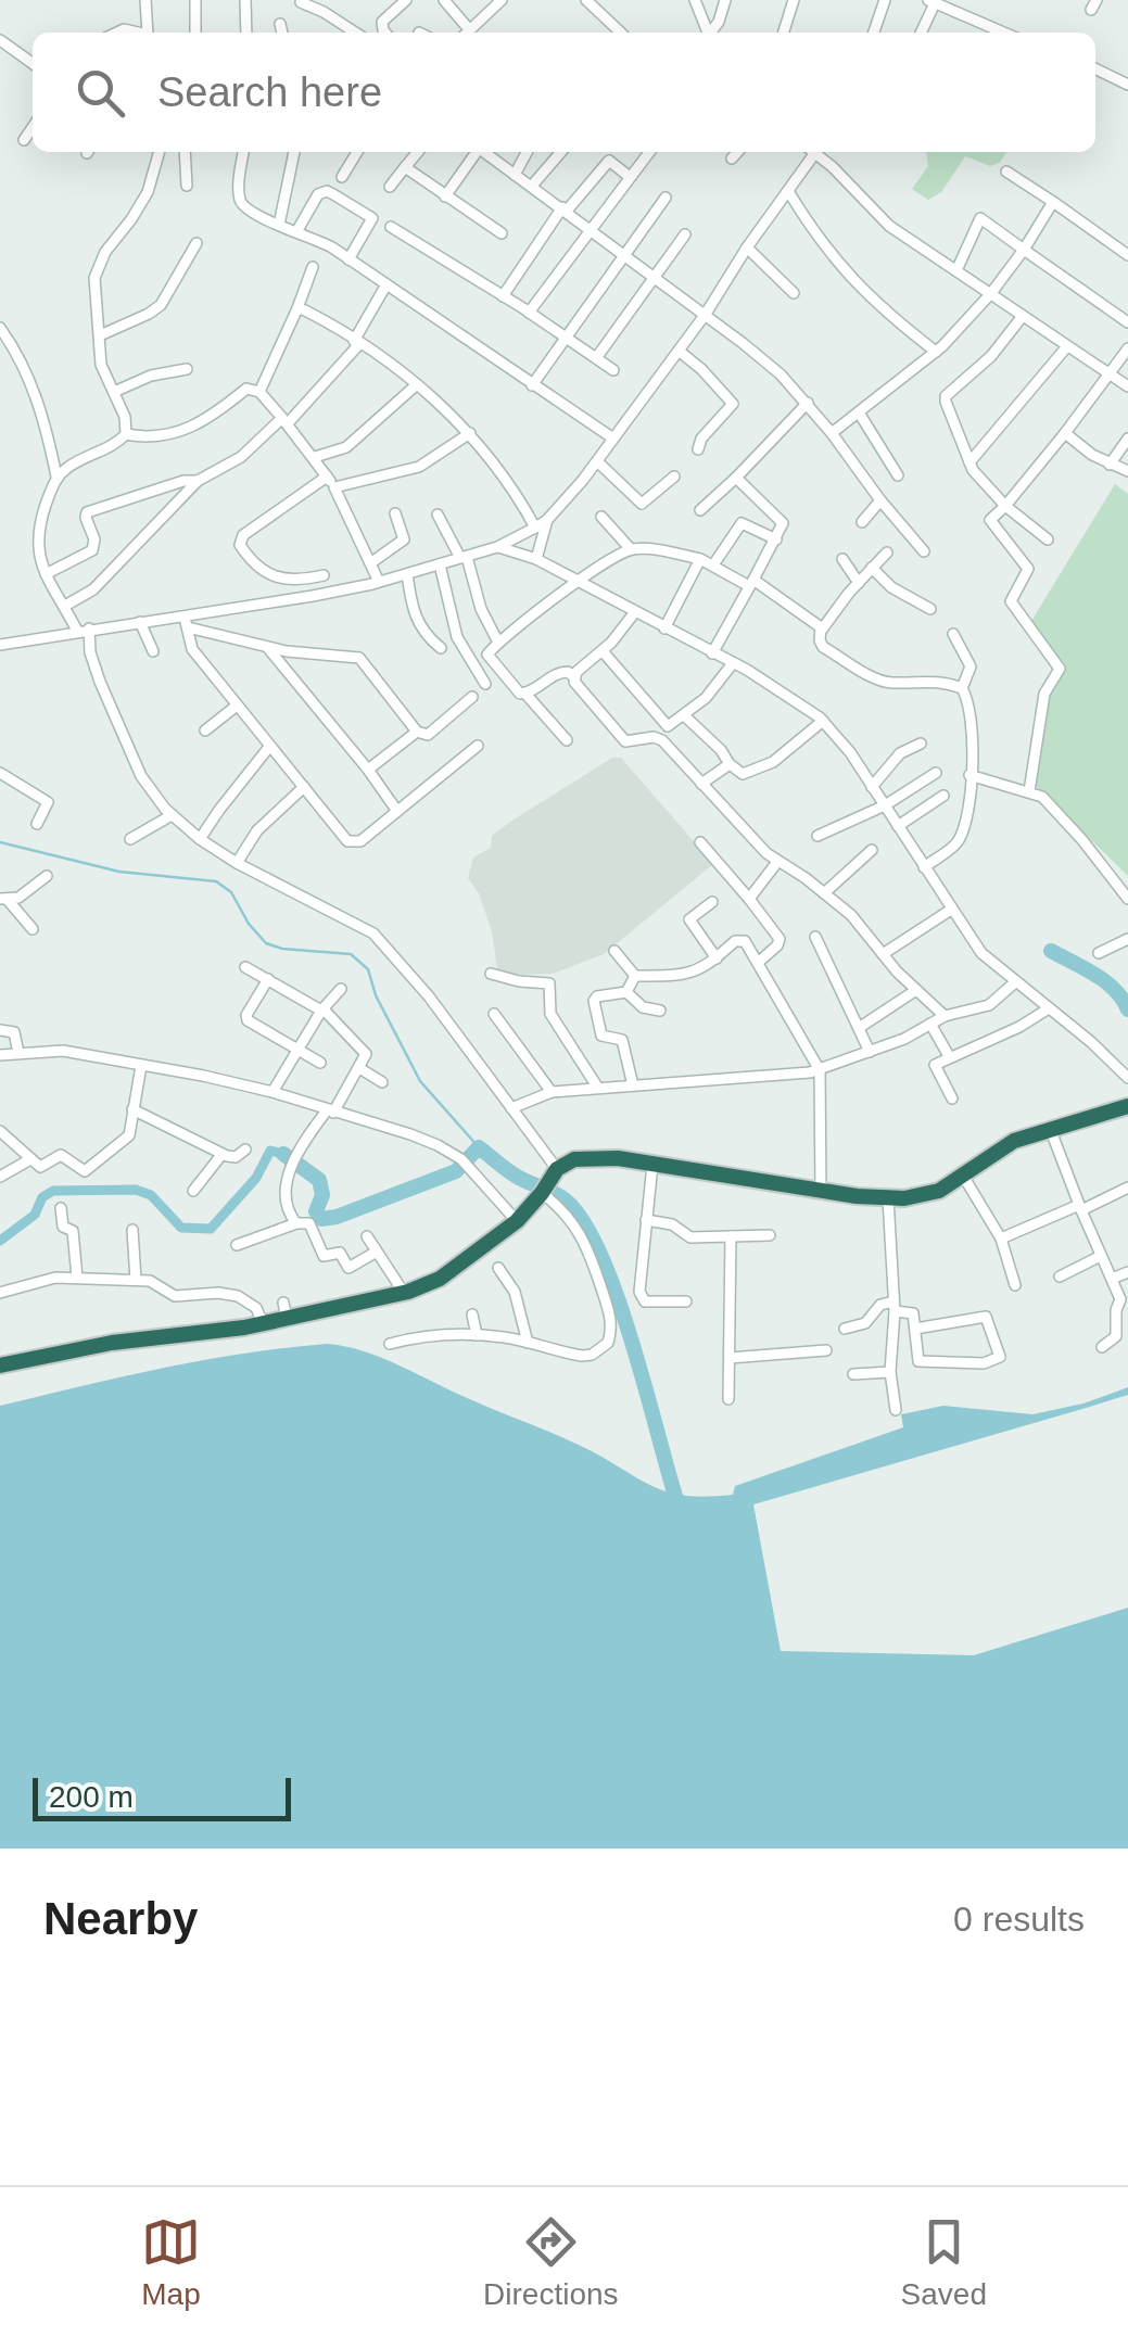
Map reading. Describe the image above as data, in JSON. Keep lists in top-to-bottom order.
{
  "scale_bar": "200 m",
  "page": {
    "search": "Search here",
    "scale": "200 m",
    "heading": ["Nearby", "0 results"],
    "nav": ["Map", "Directions", "Saved"]
  }
}
